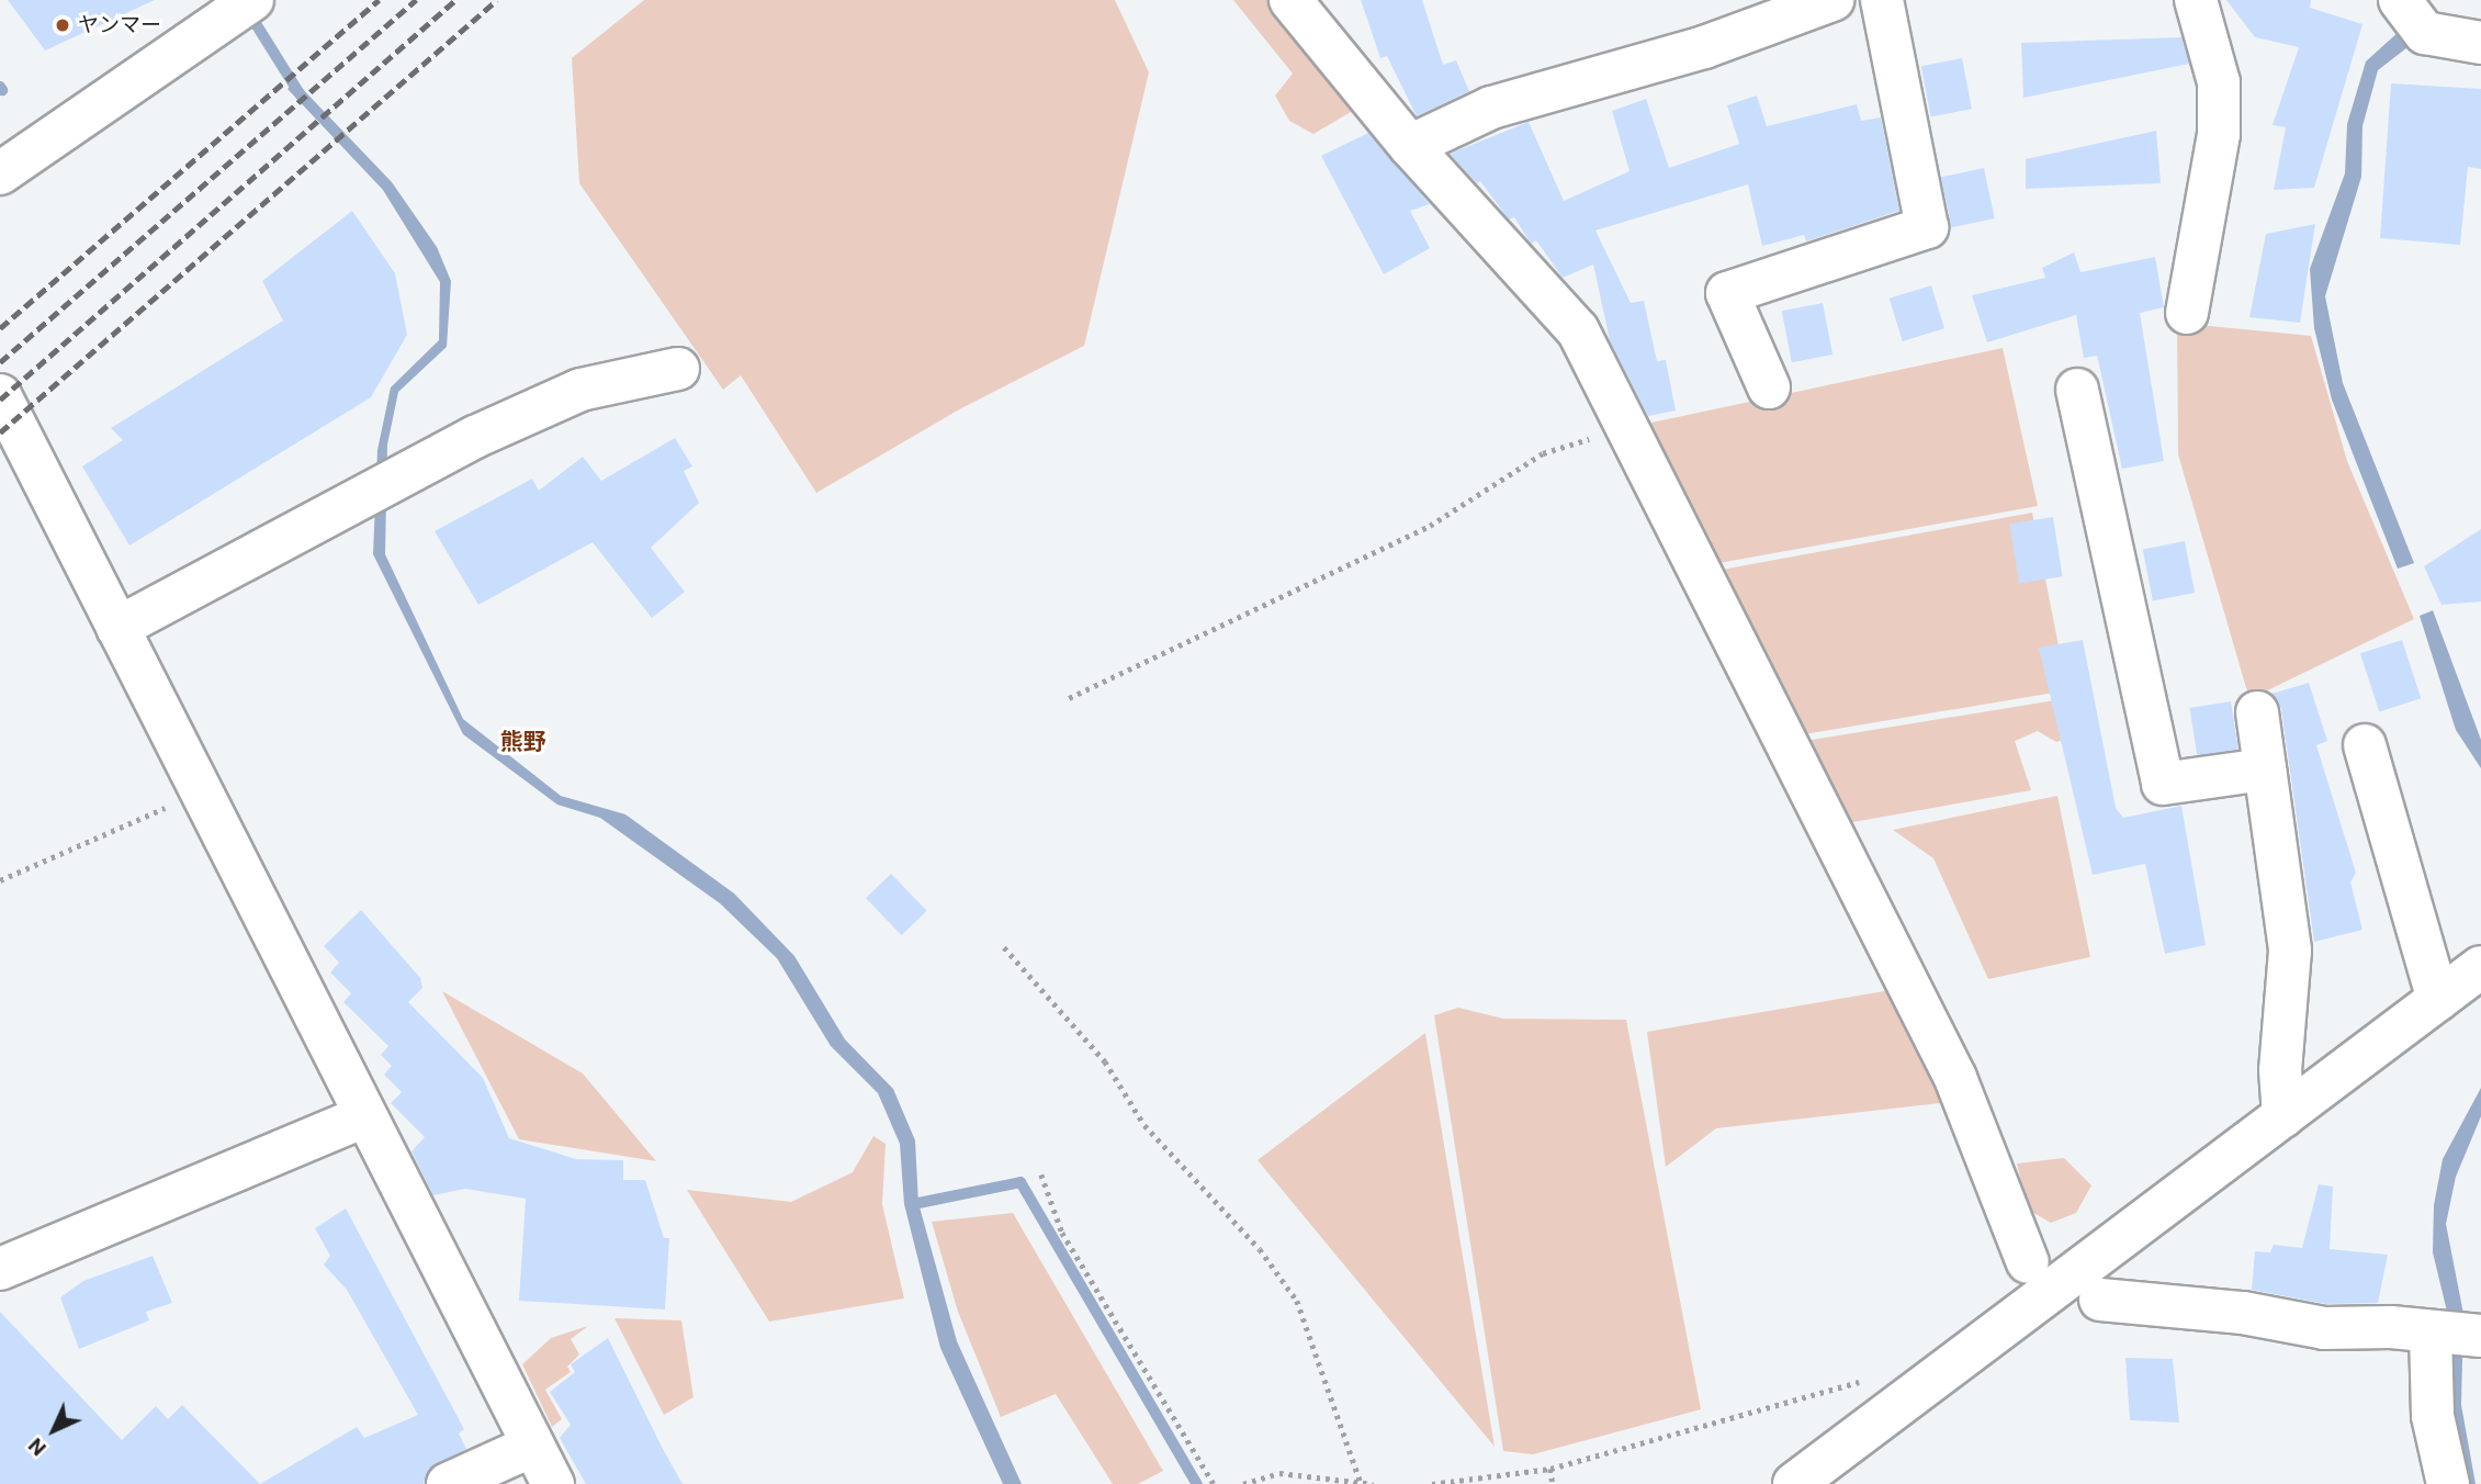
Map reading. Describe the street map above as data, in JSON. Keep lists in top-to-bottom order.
{
  "districts": ["熊野"],
  "places": ["ヤンマー"],
  "north": "bottom left"
}
